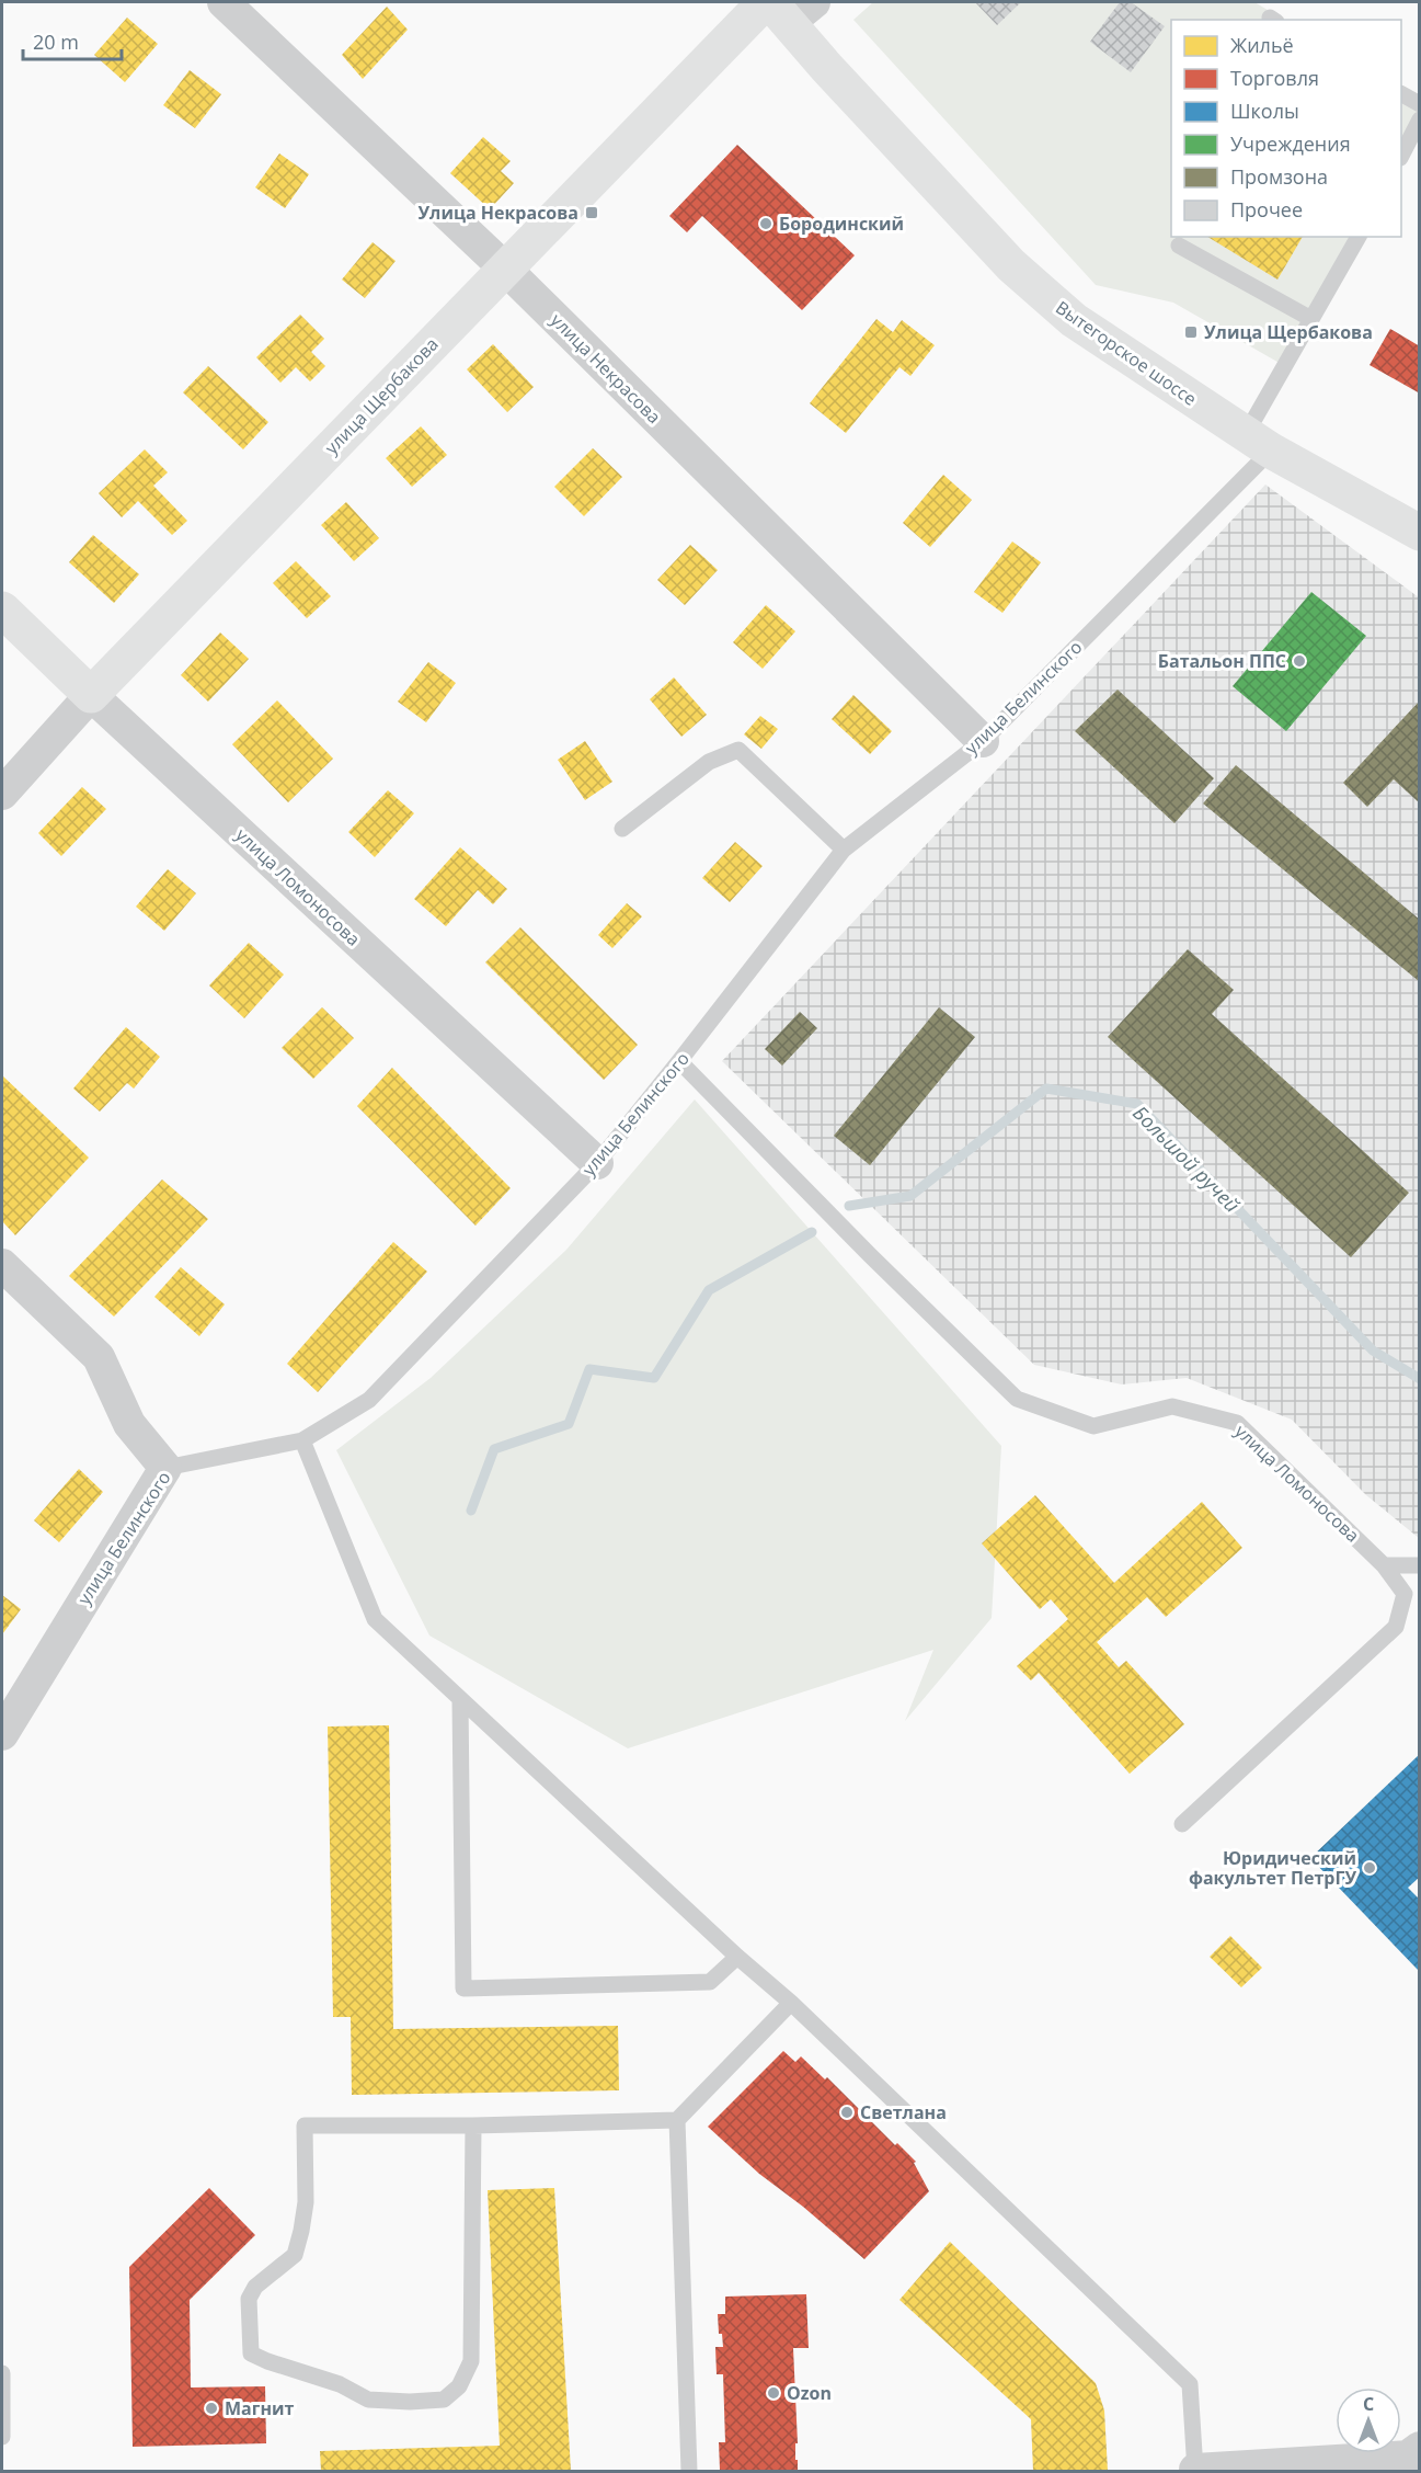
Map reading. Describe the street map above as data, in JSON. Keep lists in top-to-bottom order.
{
  "streets": {
    "street": [
      "Вытегорское шоссе",
      "улица Некрасова",
      "улица Щербакова",
      "улица Белинского",
      "улица Ломоносова"
    ]
  },
  "crossings": [
    ["Вытегорское шоссе", "улица Щербакова"],
    ["Вытегорское шоссе", "улица Белинского"],
    ["улица Некрасова", "улица Щербакова"],
    ["улица Некрасова", "улица Белинского"],
    ["улица Щербакова", "улица Ломоносова"],
    ["улица Белинского", "улица Ломоносова"]
  ],
  "water": ["Большой ручей"],
  "places": {
    "transit": ["Улица Некрасова", "Улица Щербакова"],
    "other": [
      "Бородинский",
      "Батальон ППС",
      "Юридический факультет ПетрГУ",
      "Светлана",
      "Ozon",
      "Магнит"
    ]
  },
  "legend": [
    "Жильё",
    "Торговля",
    "Школы",
    "Учреждения",
    "Промзона",
    "Прочее"
  ],
  "scale_bar": "20 m",
  "north": "top"
}
